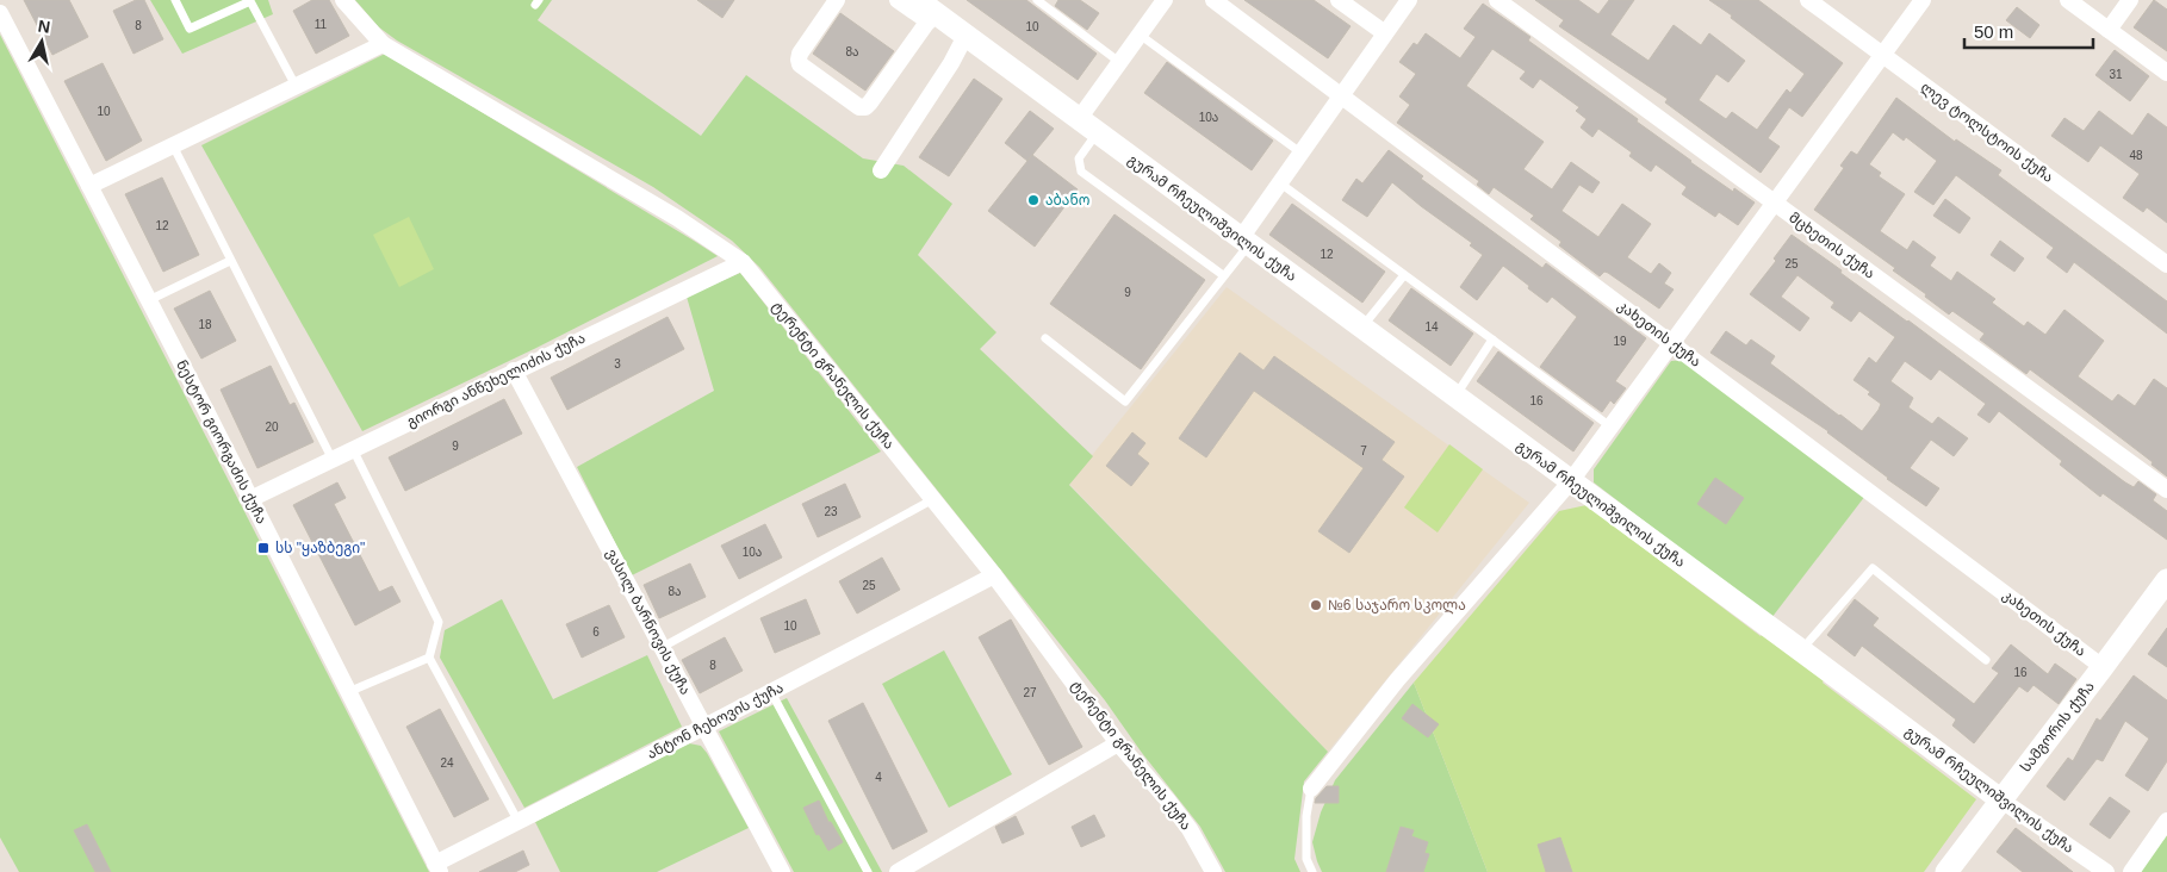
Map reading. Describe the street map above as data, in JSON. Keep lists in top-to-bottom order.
{
  "streets": {
    "street": [
      "ლევ ტოლსტოის ქუჩა",
      "გურამ რჩეულიშვილის ქუჩა",
      "მცხეთის ქუჩა",
      "კახეთის ქუჩა",
      "ტერენტი გრანელის ქუჩა",
      "გიორგი ანწეხელიძის ქუჩა",
      "ნესტორ გიორგაძის ქუჩა",
      "ვასილ ბარნოვის ქუჩა",
      "ანტონ ჩეხოვის ქუჩა",
      "სამგორის ქუჩა"
    ]
  },
  "crossings": [
    ["გურამ რჩეულიშვილის ქუჩა", "სამგორის ქუჩა"],
    ["კახეთის ქუჩა", "სამგორის ქუჩა"],
    ["ტერენტი გრანელის ქუჩა", "გიორგი ანწეხელიძის ქუჩა"],
    ["ტერენტი გრანელის ქუჩა", "ანტონ ჩეხოვის ქუჩა"],
    ["გიორგი ანწეხელიძის ქუჩა", "ნესტორ გიორგაძის ქუჩა"],
    ["გიორგი ანწეხელიძის ქუჩა", "ვასილ ბარნოვის ქუჩა"],
    ["ნესტორ გიორგაძის ქუჩა", "ანტონ ჩეხოვის ქუჩა"],
    ["ვასილ ბარნოვის ქუჩა", "ანტონ ჩეხოვის ქუჩა"]
  ],
  "places": {
    "other": ["აბანო", "№6 საჯარო სკოლა"],
    "transit": ["სს \"ყაზბეგი\""]
  },
  "house_numbers": [
    "11",
    "8",
    "10",
    "8ა",
    "31",
    "10",
    "10ა",
    "48",
    "12",
    "12",
    "25",
    "9",
    "18",
    "14",
    "19",
    "3",
    "16",
    "20",
    "9",
    "7",
    "23",
    "10ა",
    "25",
    "8ა",
    "10",
    "6",
    "8",
    "16",
    "27",
    "24",
    "4"
  ],
  "scale_bar": "50 m",
  "north": "top"
}
